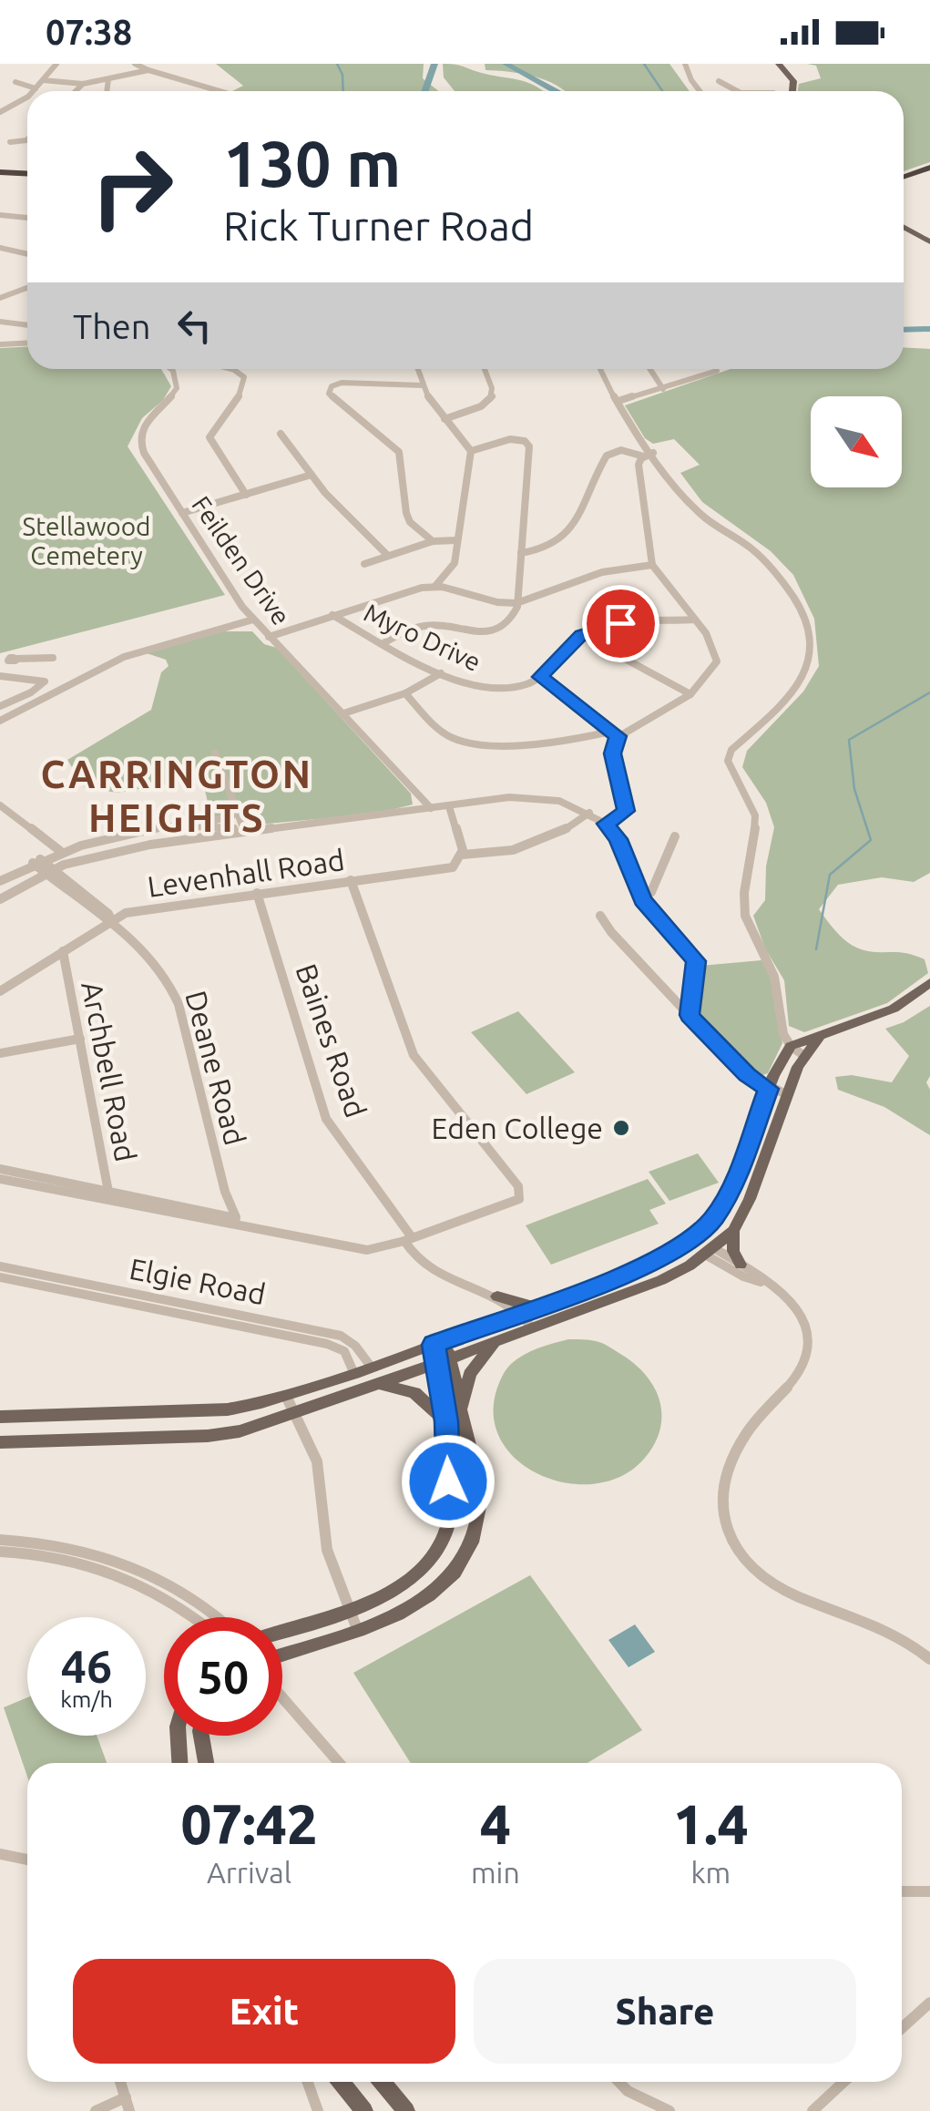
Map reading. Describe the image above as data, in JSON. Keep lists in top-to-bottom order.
{
  "streets": {
    "street": [
      "Feilden Drive",
      "Myro Drive",
      "Levenhall Road",
      "Baines Road",
      "Deane Road",
      "Archbell Road",
      "Elgie Road"
    ]
  },
  "crossings": [
    ["Levenhall Road", "Baines Road"],
    ["Levenhall Road", "Deane Road"],
    ["Levenhall Road", "Archbell Road"]
  ],
  "districts": ["CARRINGTON HEIGHTS"],
  "parks": ["Stellawood Cemetery"],
  "places": ["Eden College"],
  "north": "bottom right",
  "page": {
    "status": "07:38",
    "turn": ["130 m", "Rick Turner Road"],
    "then": "Then",
    "speed": "46 km/h",
    "limit": "50",
    "eta": [
      "07:42",
      "Arrival",
      "4",
      "min",
      "1.4",
      "km"
    ],
    "buttons": ["Exit", "Share"]
  }
}
